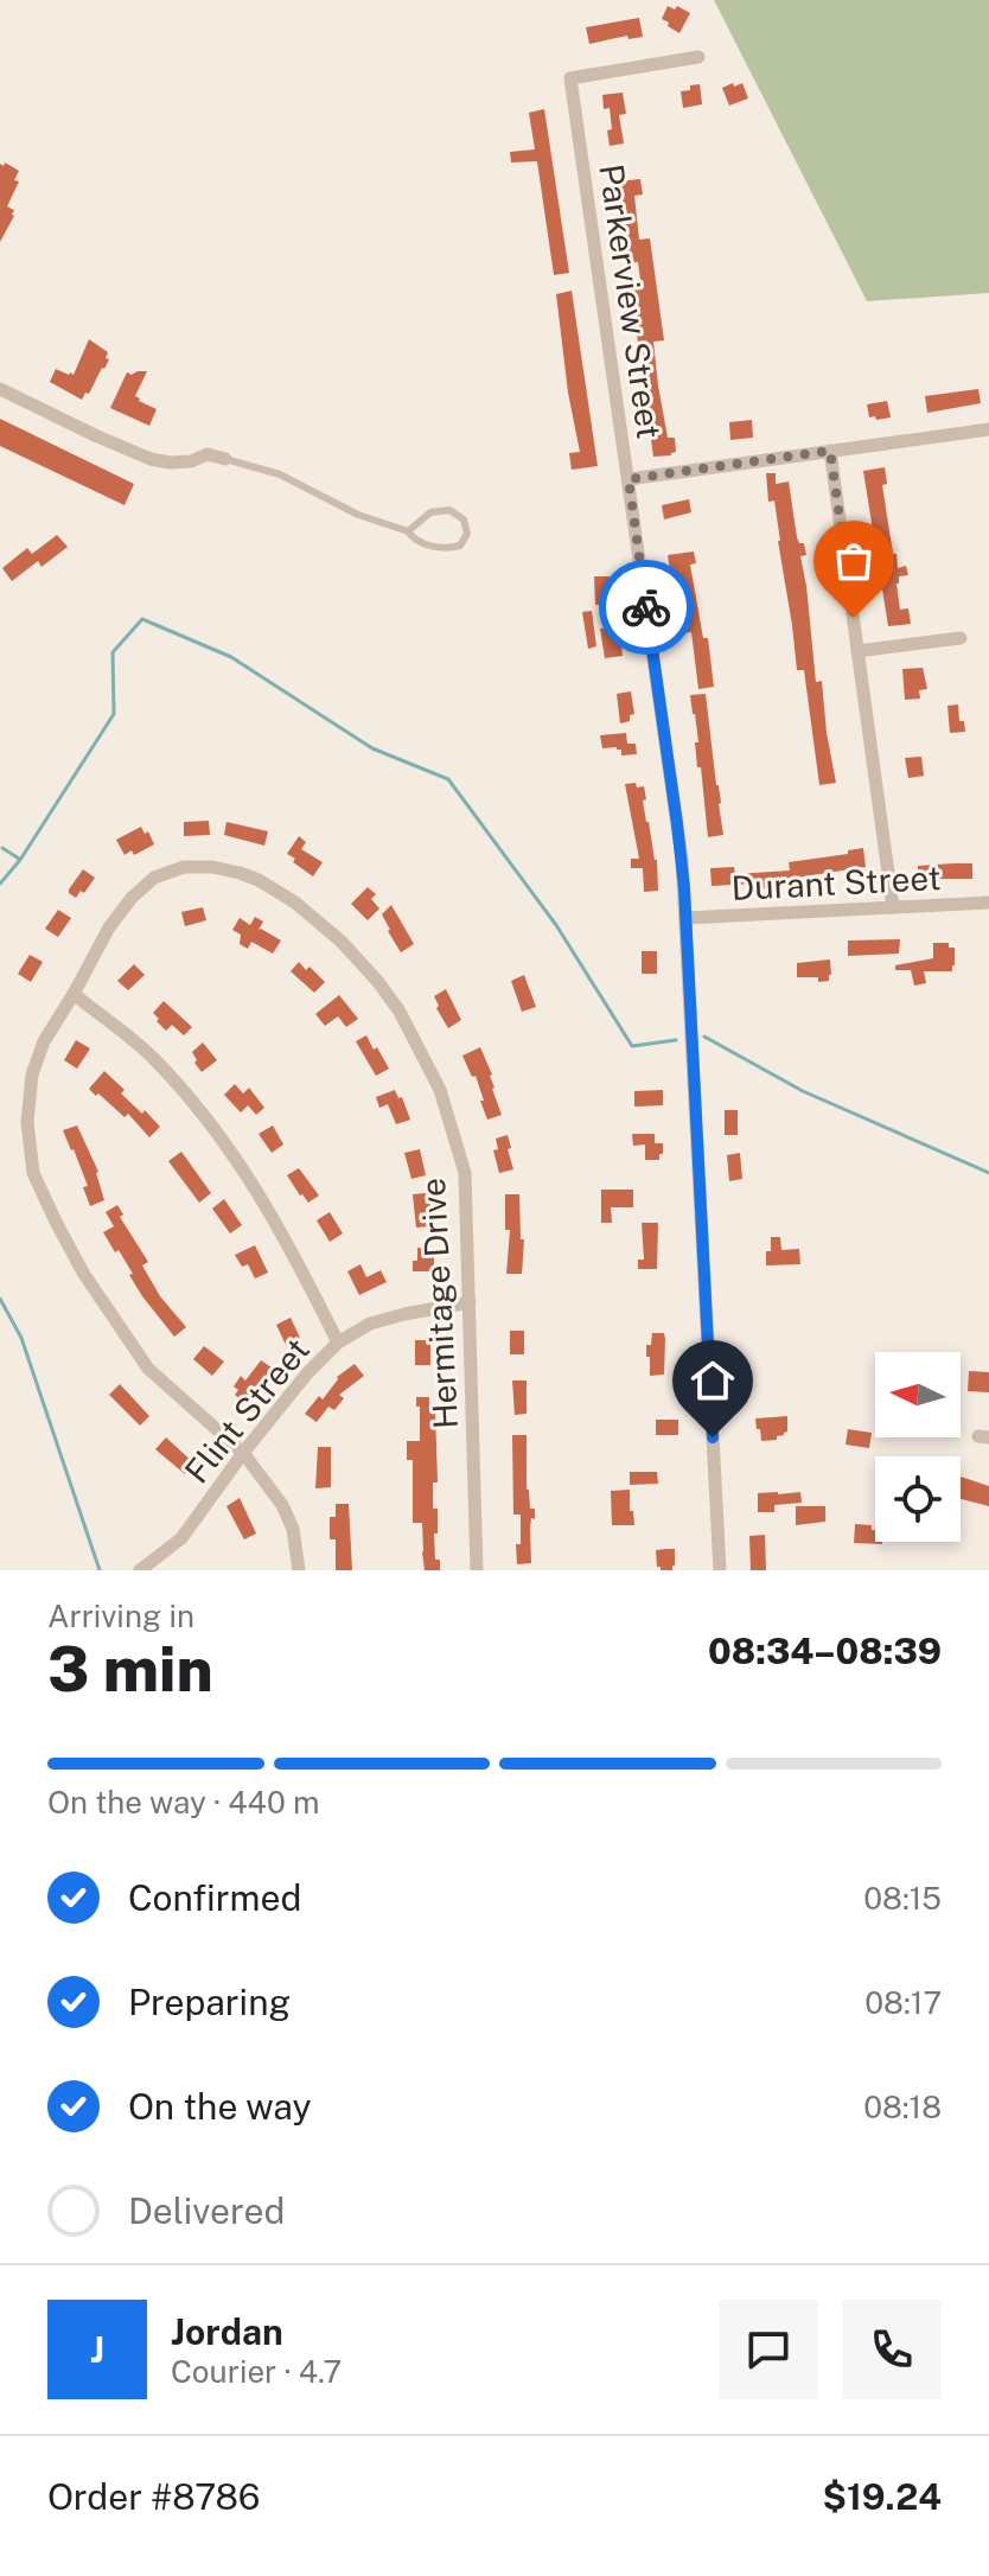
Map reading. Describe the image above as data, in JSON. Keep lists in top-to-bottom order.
{
  "streets": {
    "street": [
      "Parkerview Street",
      "Durant Street",
      "Hermitage Drive",
      "Flint Street"
    ]
  },
  "crossings": [
    ["Parkerview Street", "Durant Street"],
    ["Hermitage Drive", "Flint Street"]
  ],
  "north": "left",
  "page": {
    "heading": ["3 min", "Arriving in", "08:34–08:39"],
    "panel": [
      "Jordan",
      "Courier · 4.7",
      "Order #8786",
      "$19.24"
    ],
    "bar": "On the way · 440 m",
    "list": [
      ["Confirmed", "08:15"],
      ["Preparing", "08:17"],
      ["On the way", "08:18"],
      "Delivered"
    ],
    "round": "J"
  }
}
